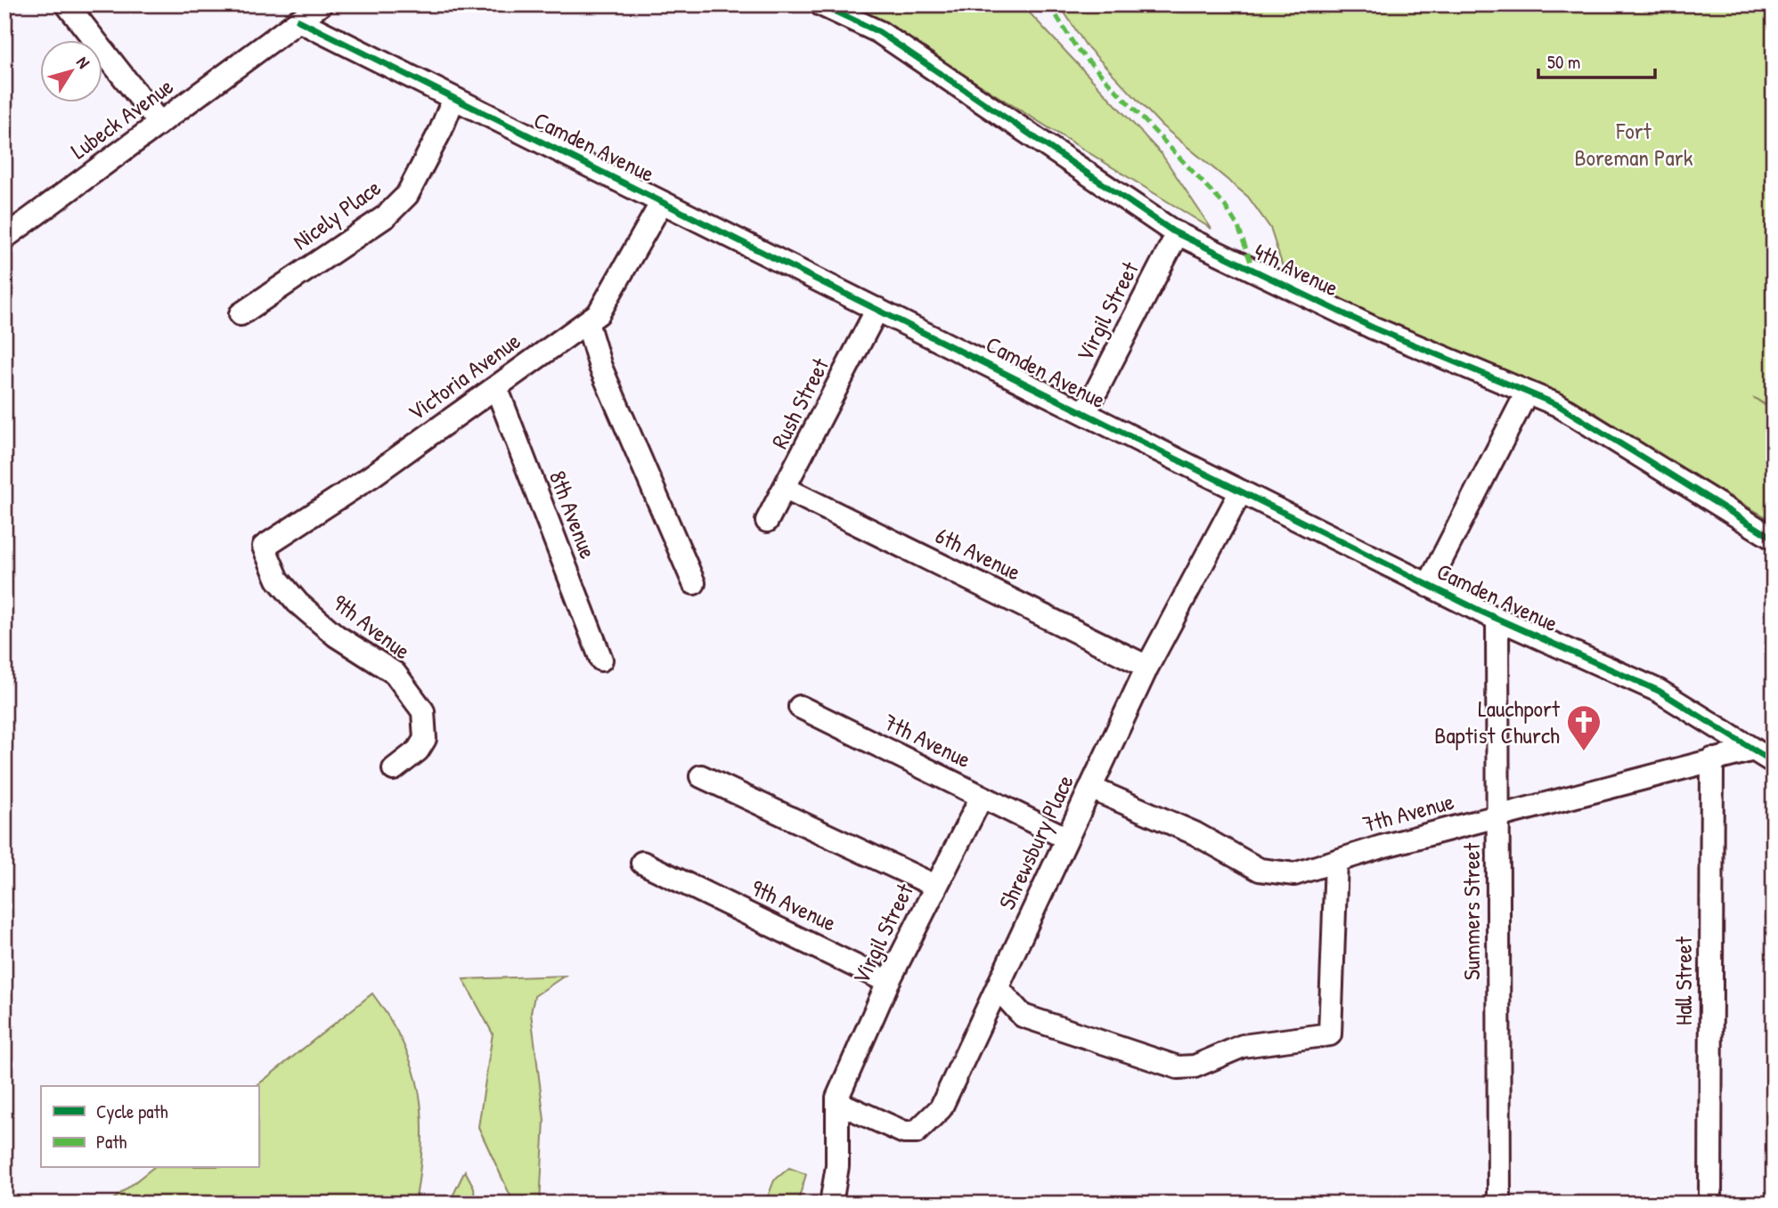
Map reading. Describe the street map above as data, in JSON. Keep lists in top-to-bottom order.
{
  "streets": {
    "street": [
      "Lubeck Avenue",
      "Camden Avenue",
      "Nicely Place",
      "4th Avenue",
      "Virgil Street",
      "Victoria Avenue",
      "Rush Street",
      "8th Avenue",
      "6th Avenue",
      "9th Avenue",
      "7th Avenue",
      "Shrewsbury Place",
      "Summers Street",
      "Hall Street"
    ]
  },
  "crossings": [
    ["Lubeck Avenue", "Camden Avenue"],
    ["Camden Avenue", "Nicely Place"],
    ["Camden Avenue", "Virgil Street"],
    ["Camden Avenue", "Victoria Avenue"],
    ["Camden Avenue", "Rush Street"],
    ["Camden Avenue", "7th Avenue"],
    ["Camden Avenue", "Shrewsbury Place"],
    ["Camden Avenue", "Summers Street"],
    ["4th Avenue", "Virgil Street"],
    ["Virgil Street", "9th Avenue"],
    ["Virgil Street", "7th Avenue"],
    ["Virgil Street", "Shrewsbury Place"],
    ["Victoria Avenue", "8th Avenue"],
    ["Victoria Avenue", "9th Avenue"],
    ["Rush Street", "6th Avenue"],
    ["6th Avenue", "Shrewsbury Place"],
    ["7th Avenue", "Shrewsbury Place"],
    ["7th Avenue", "Summers Street"],
    ["7th Avenue", "Hall Street"]
  ],
  "parks": ["Fort Boreman Park"],
  "places": {
    "church": ["Lauchport Baptist Church"]
  },
  "legend": ["Cycle path", "Path"],
  "scale_bar": "50 m",
  "north": "top right"
}
